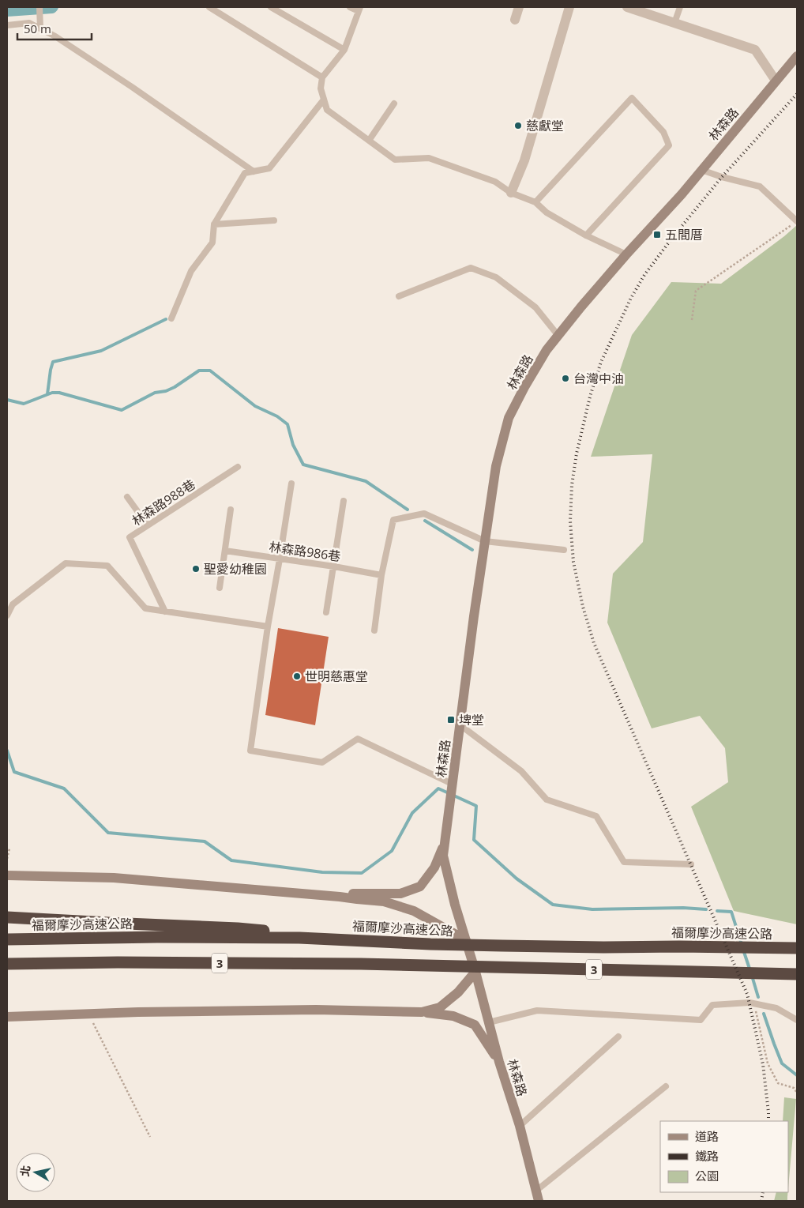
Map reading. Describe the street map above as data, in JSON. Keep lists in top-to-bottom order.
{
  "streets": {
    "highway": ["福爾摩沙高速公路", "3"],
    "main road": ["林森路"],
    "lane": ["林森路988巷", "林森路986巷"]
  },
  "places": {
    "other": [
      "慈獻堂",
      "台灣中油",
      "聖愛幼稚園",
      "世明慈惠堂"
    ],
    "transit": ["五間厝", "埤堂"]
  },
  "legend": ["道路", "鐵路", "公園"],
  "scale_bar": "50 m",
  "north": "left"
}
